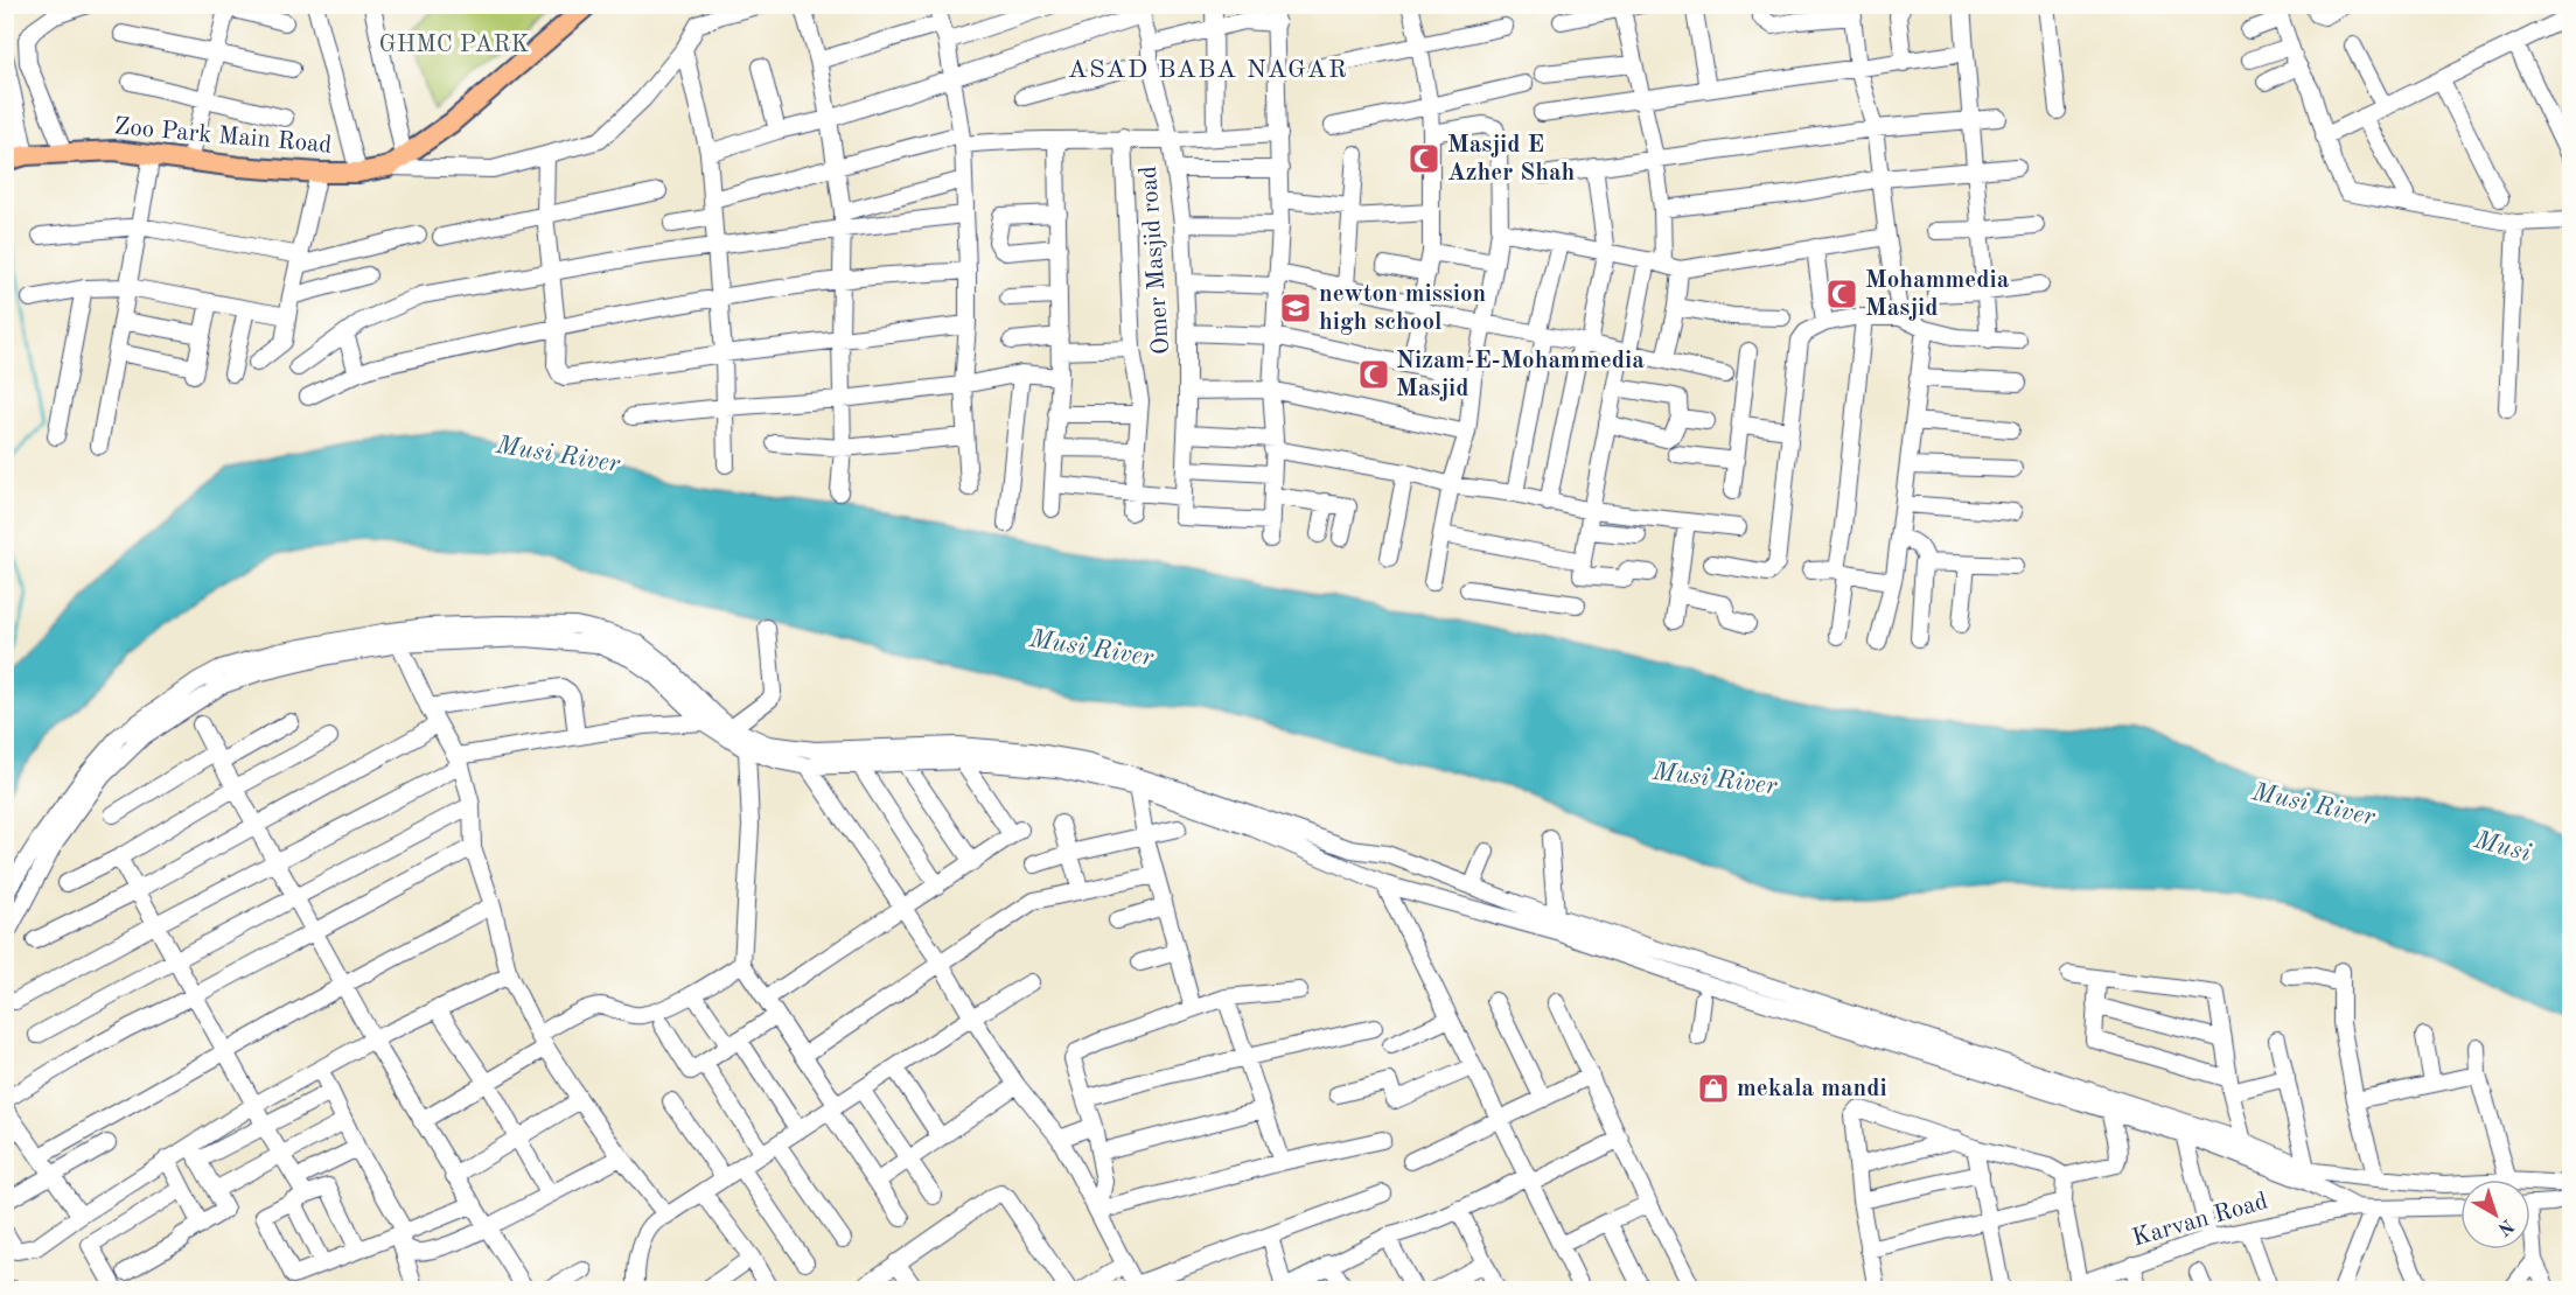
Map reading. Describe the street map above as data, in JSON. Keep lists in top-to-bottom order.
{
  "streets": {
    "main road": ["Zoo Park Main Road"],
    "street": ["Omer Masjid road", "Karvan Road"]
  },
  "districts": ["ASAD BABA NAGAR"],
  "water": ["Musi River", "Musi"],
  "parks": ["GHMC PARK"],
  "places": {
    "mosque": ["Masjid E Azher Shah", "Mohammedia Masjid", "Nizam-E-Mohammedia Masjid"],
    "school or university": ["newton mission high school"],
    "shop": ["mekala mandi"]
  },
  "north": "bottom right"
}
